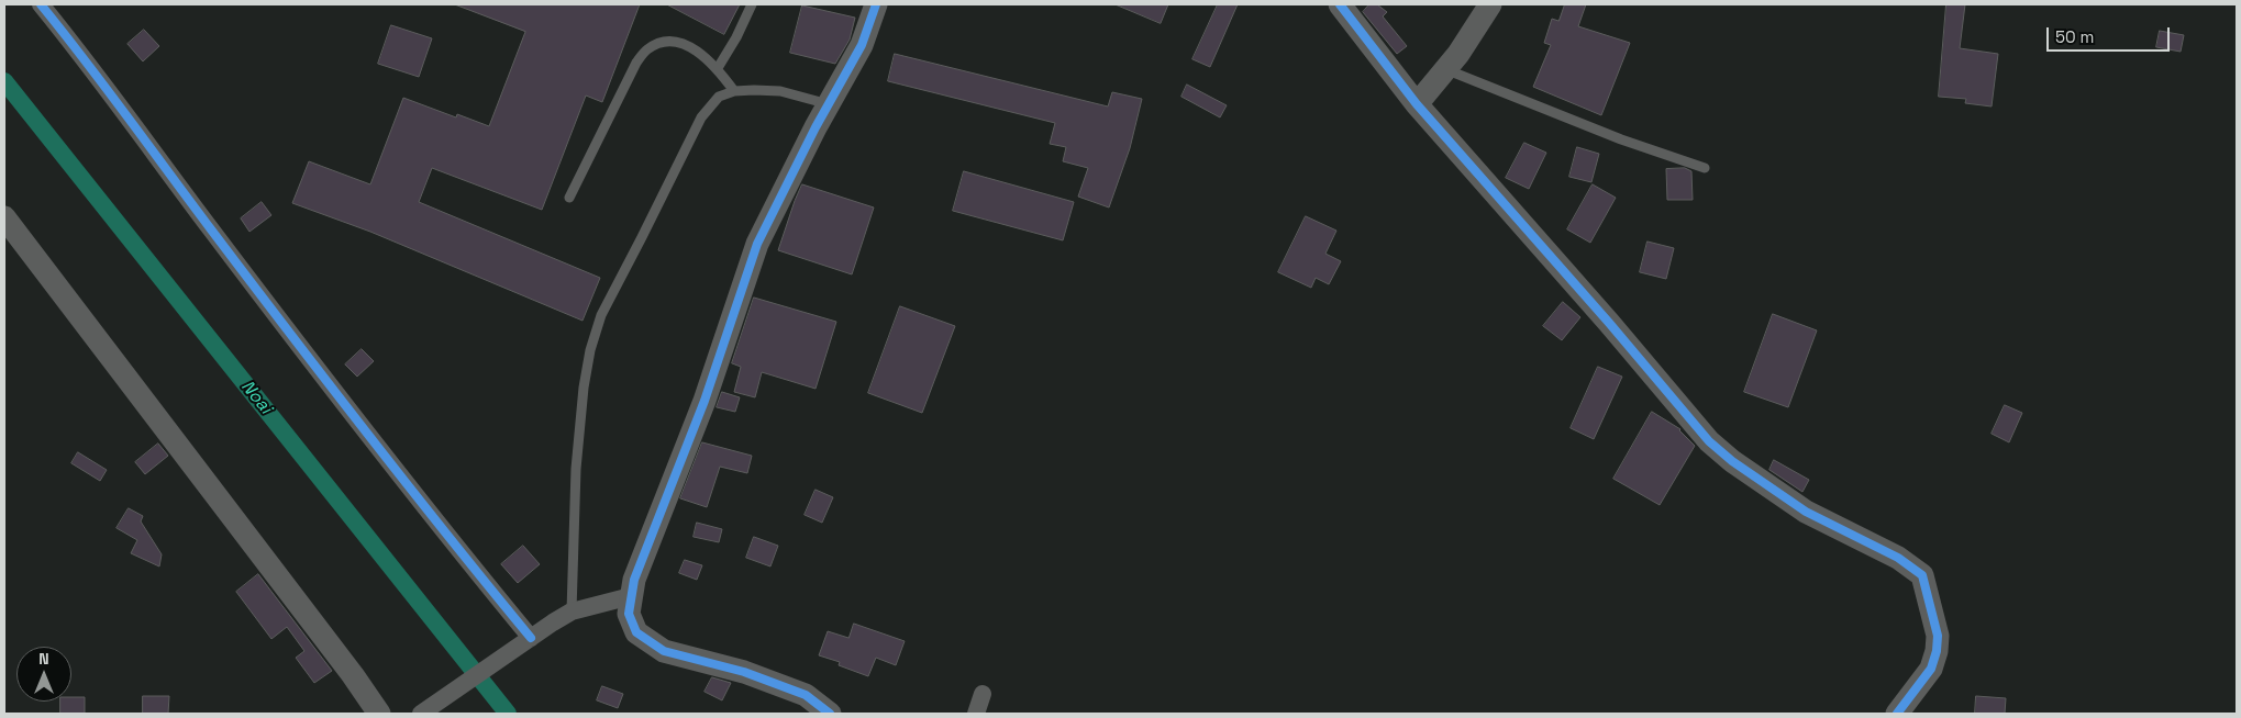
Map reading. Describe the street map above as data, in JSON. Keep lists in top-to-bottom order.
{
  "water": ["Noai"],
  "scale_bar": "50 m",
  "north": "top"
}
